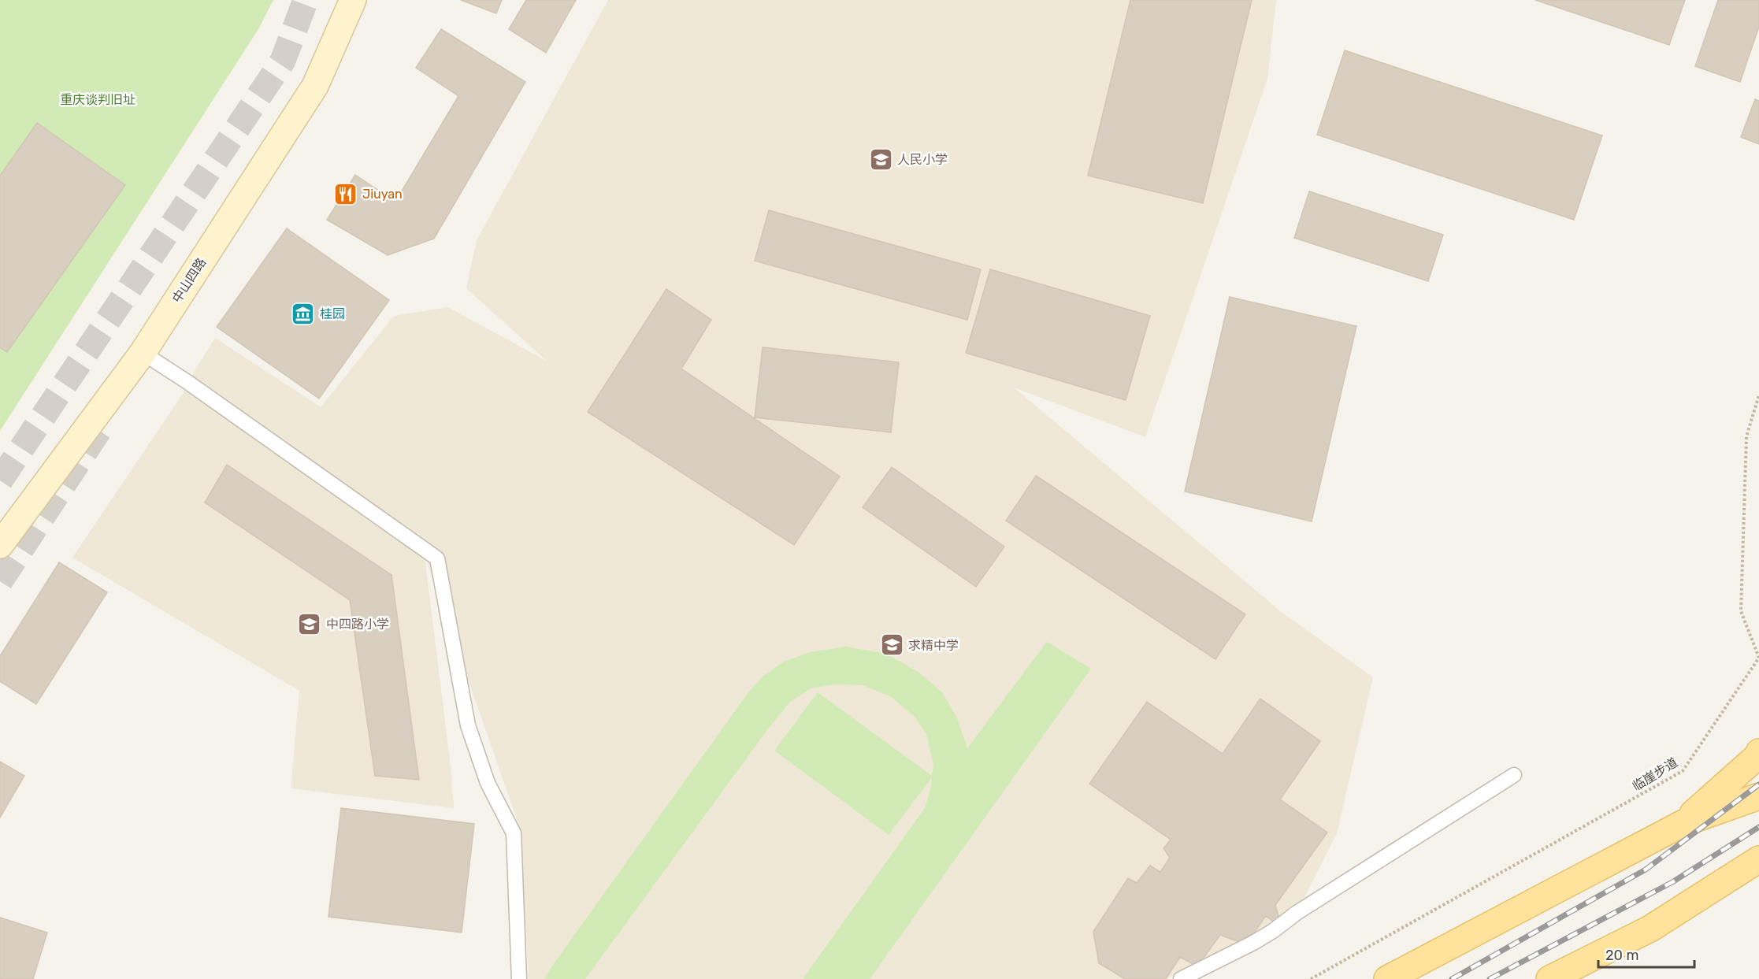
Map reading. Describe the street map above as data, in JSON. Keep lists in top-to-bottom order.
{
  "streets": {
    "street": ["中山四路"],
    "path": ["临崖步道"]
  },
  "parks": ["重庆谈判旧址"],
  "places": {
    "school or university": ["人民小学", "中四路小学", "求精中学"],
    "restaurant": ["Jiuyan"],
    "museum": ["桂园"]
  },
  "scale_bar": "20 m"
}
